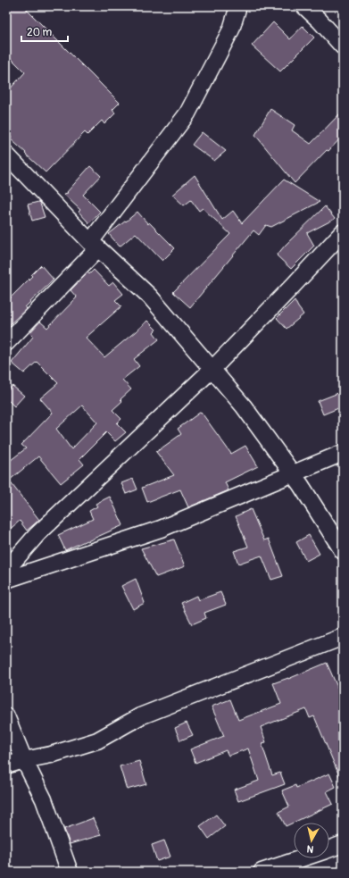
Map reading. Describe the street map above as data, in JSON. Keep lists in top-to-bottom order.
{
  "scale_bar": "20 m",
  "north": "bottom"
}
